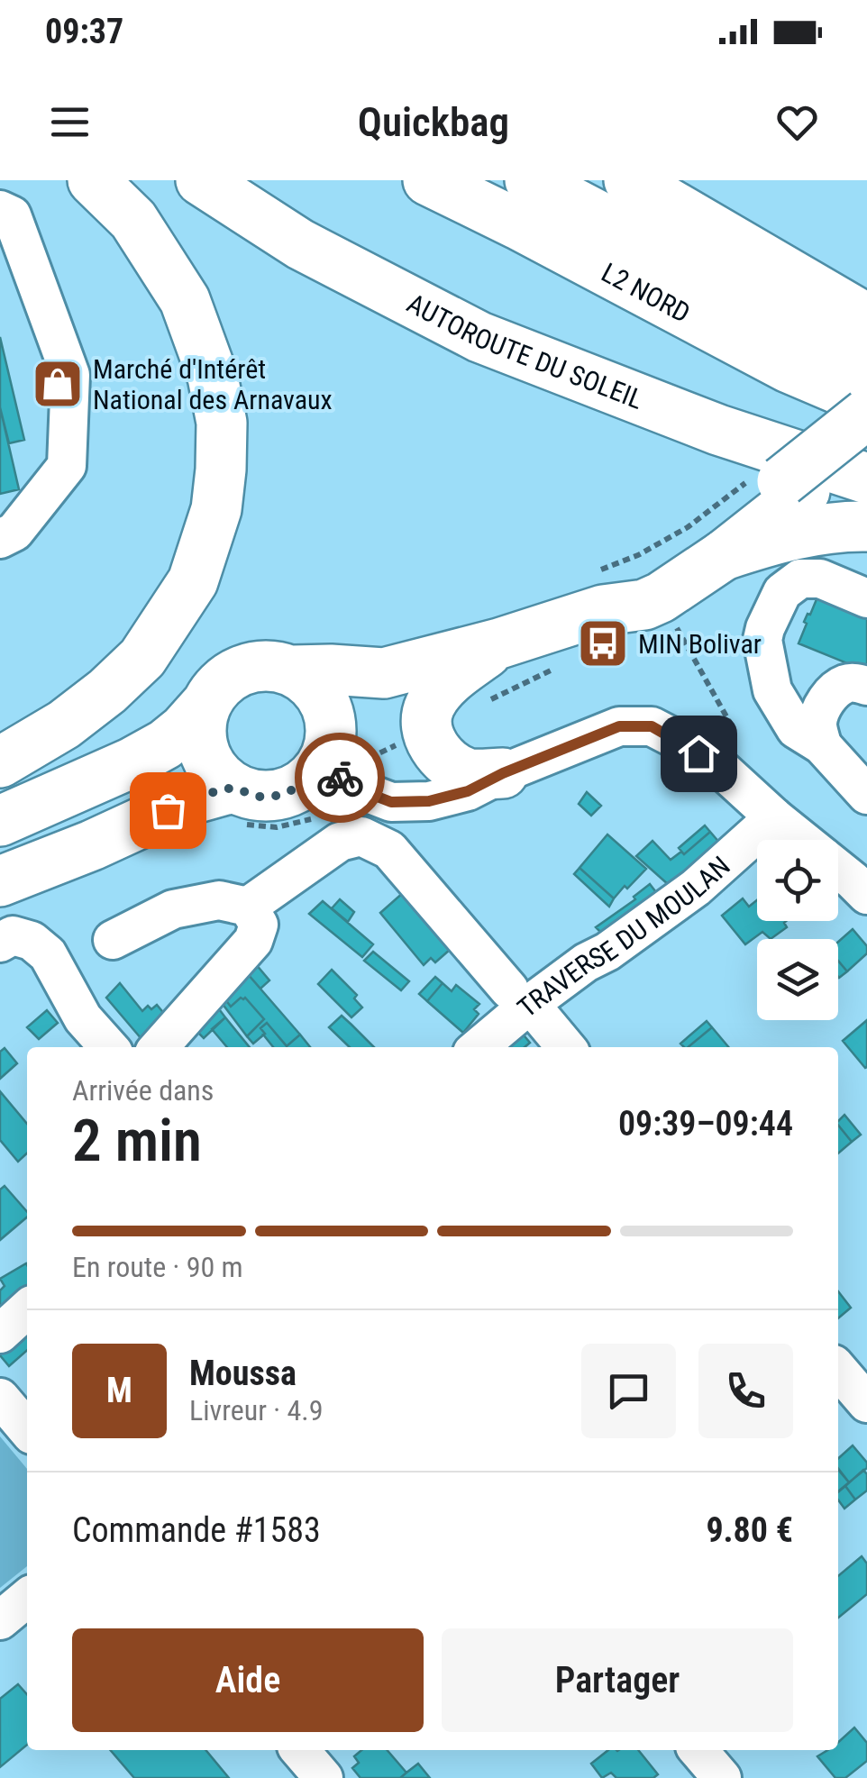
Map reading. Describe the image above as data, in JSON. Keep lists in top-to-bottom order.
{
  "streets": {
    "main road": ["L2 NORD", "AUTOROUTE DU SOLEIL"],
    "street": ["TRAVERSE DU MOULAN"]
  },
  "places": {
    "shop": ["Marché d'Intérêt National des Arnavaux"],
    "bus stop": ["MIN Bolivar"]
  },
  "page": {
    "status": "09:37",
    "header": "Quickbag",
    "heading": ["2 min", "Arrivée dans", "09:39–09:44"],
    "panel": [
      "Moussa",
      "Livreur · 4.9",
      "Commande #1583",
      "9.80 €"
    ],
    "bar": "En route · 90 m",
    "round": "M",
    "buttons": ["Aide", "Partager"]
  }
}
